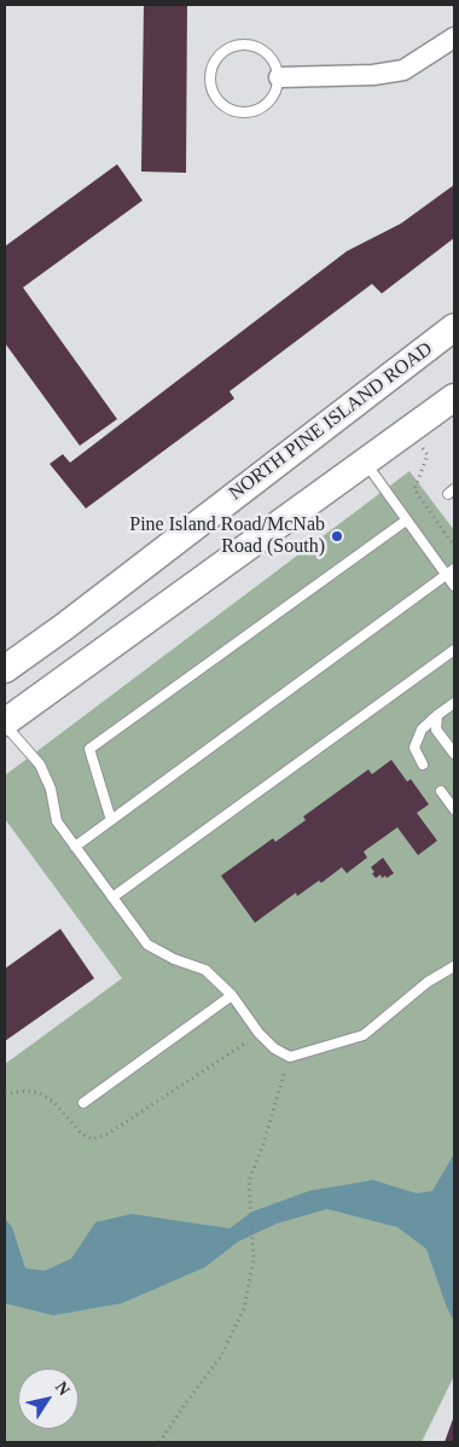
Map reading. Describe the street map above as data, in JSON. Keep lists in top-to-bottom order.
{
  "streets": {
    "main road": ["NORTH PINE ISLAND ROAD"]
  },
  "places": ["Pine Island Road/McNab Road (South)"],
  "north": "top right"
}
